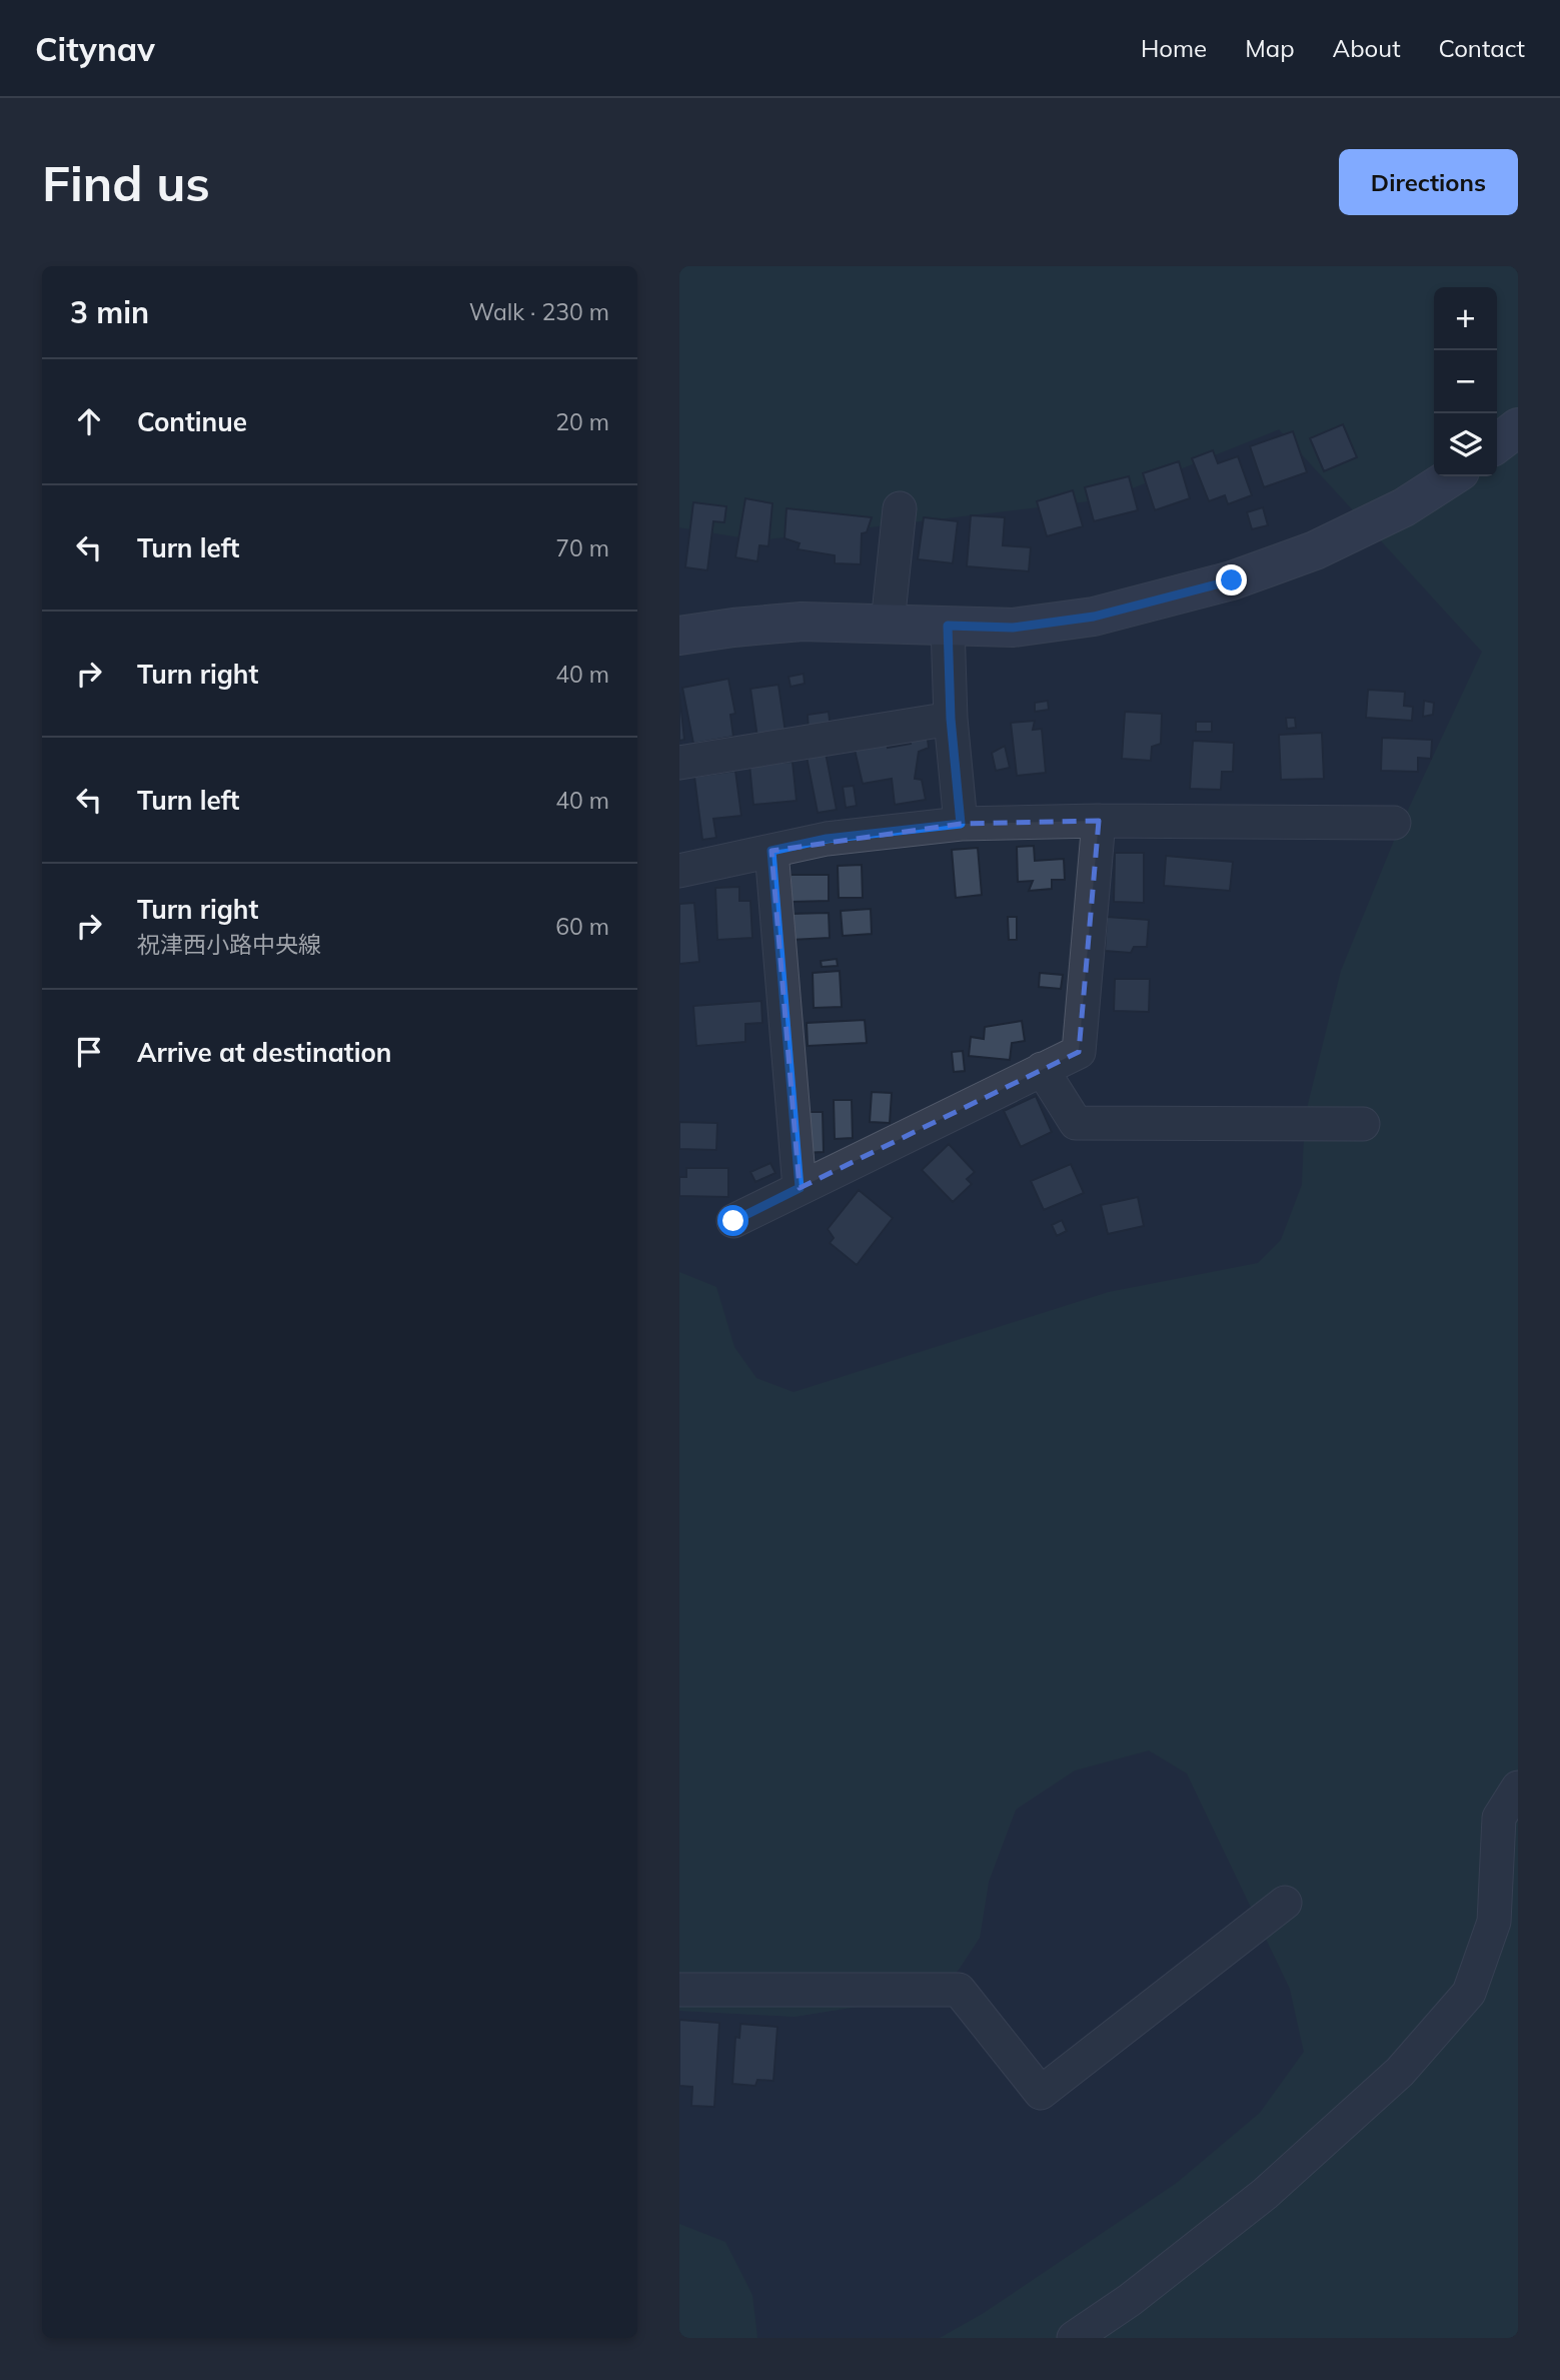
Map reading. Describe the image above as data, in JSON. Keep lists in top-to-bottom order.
{
  "page": {
    "header": "Citynav",
    "nav": [
      "Home",
      "Map",
      "About",
      "Contact"
    ],
    "buttons": "Directions",
    "title": "Find us",
    "heading": ["3 min", "Walk · 230 m"],
    "map_buttons": ["+", "−"],
    "list": [
      ["Continue", "20 m"],
      ["Turn left", "70 m"],
      ["Turn right", "40 m"],
      ["Turn left", "40 m"],
      ["Turn right", "祝津西小路中央線", "60 m"],
      "Arrive at destination"
    ]
  }
}
